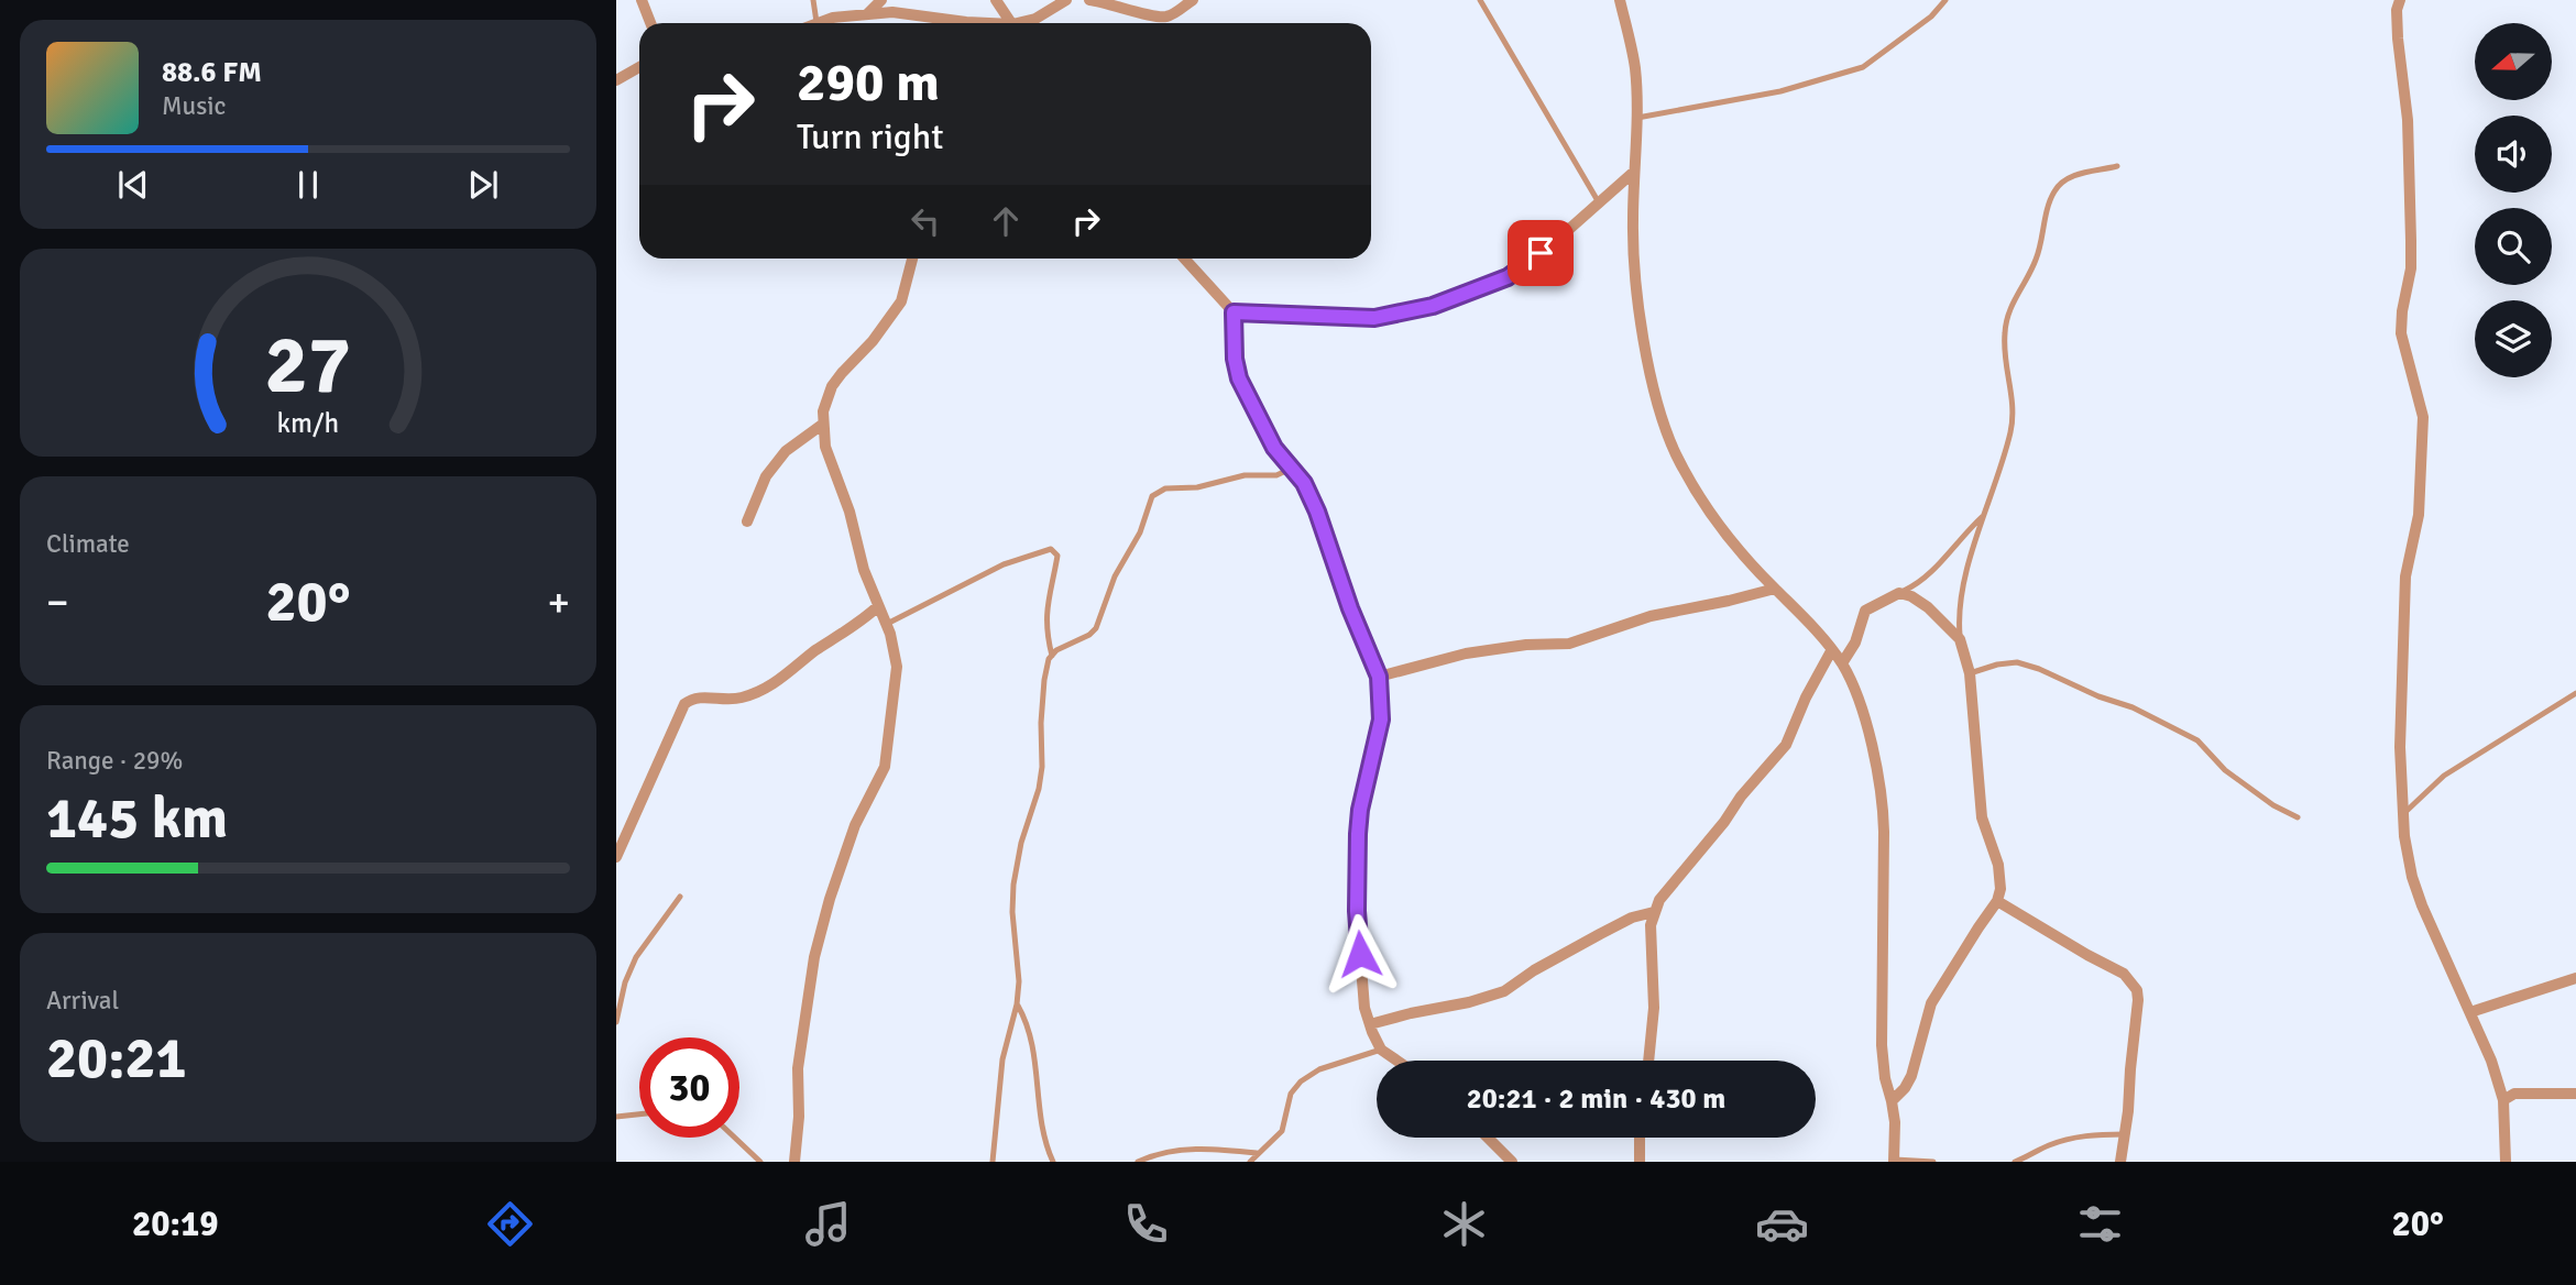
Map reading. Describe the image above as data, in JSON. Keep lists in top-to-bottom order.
{
  "north": "left",
  "page": {
    "turn": ["290 m", "Turn right"],
    "song": ["88.6 FM", "Music"],
    "tile": [
      "Climate",
      ["Range · 29%", "145 km"],
      ["Arrival", "20:21"]
    ],
    "heat": ["−", "20°", "+"],
    "limit": "30",
    "trip": "20:21 · 2 min · 430 m",
    "tabs": ["20:19", "20°"],
    "gauge": ["27", "km/h"]
  }
}
